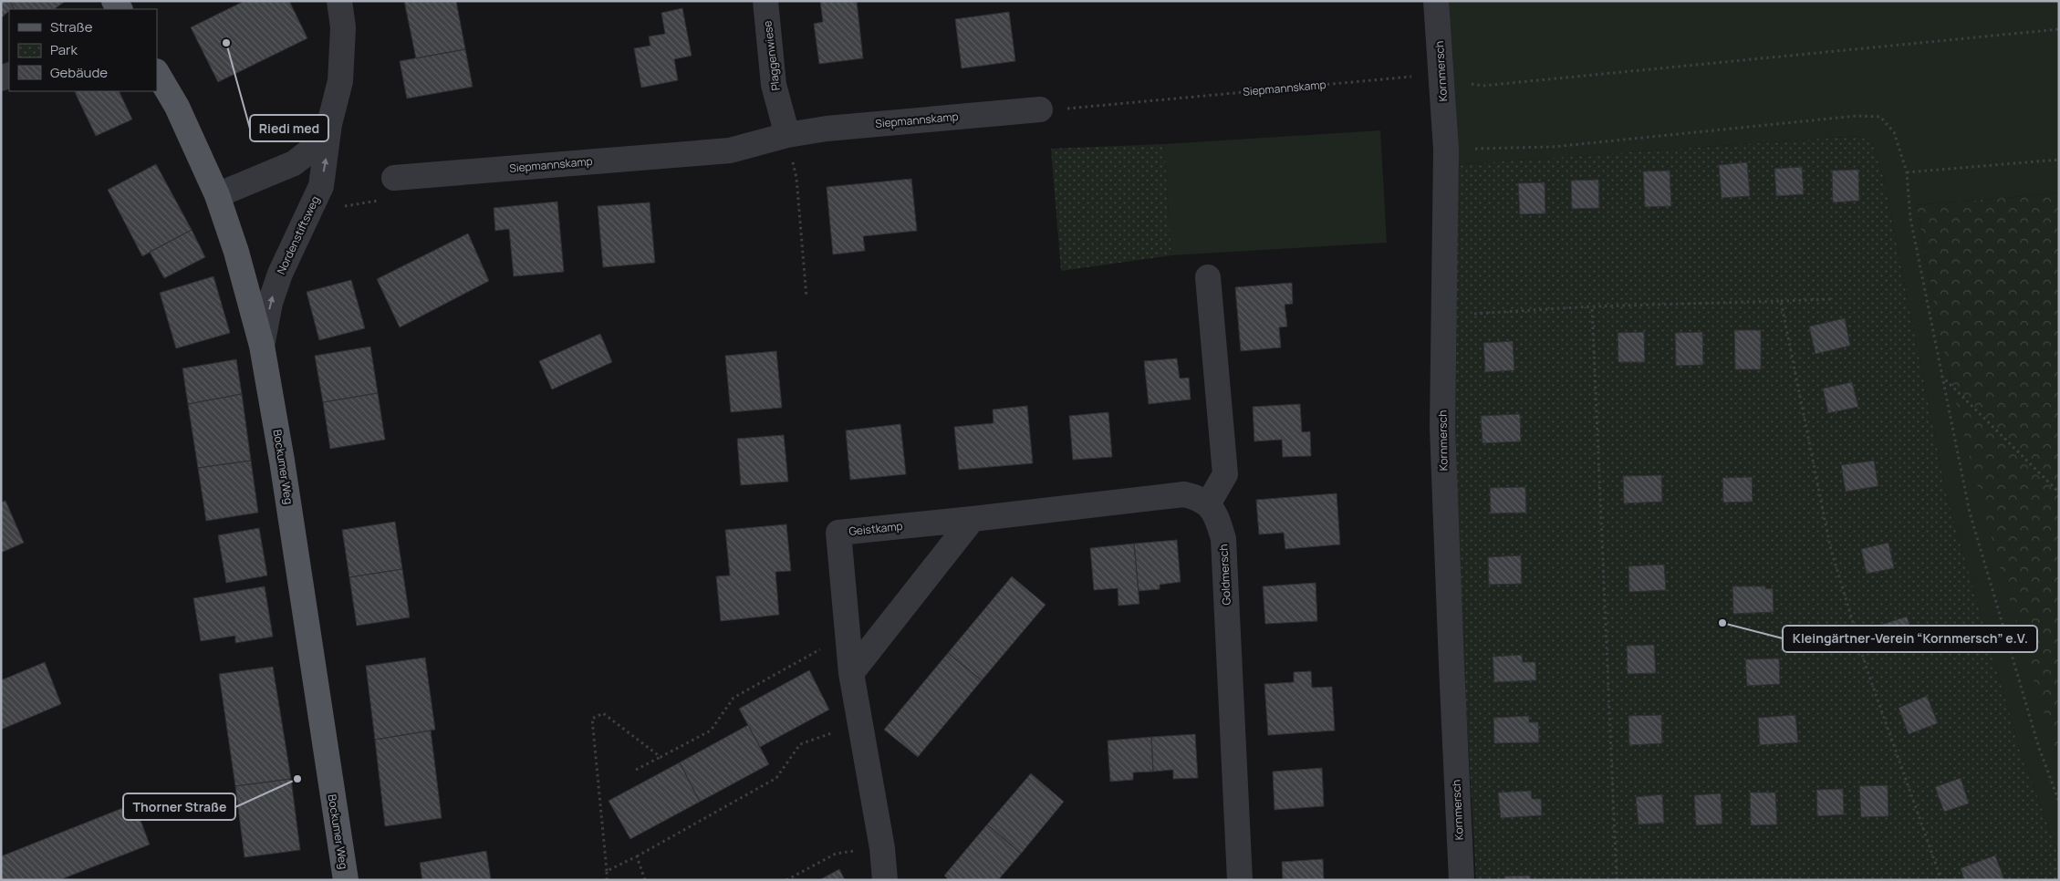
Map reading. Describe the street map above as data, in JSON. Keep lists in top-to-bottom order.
{
  "streets": {
    "main road": ["Bockumer Weg"],
    "street": [
      "Plaggenwiese",
      "Kornmersch",
      "Siepmannskamp",
      "Nordenstiftsweg",
      "Geistkamp",
      "Goldmersch"
    ]
  },
  "crossings": [
    ["Plaggenwiese", "Siepmannskamp"],
    ["Kornmersch", "Siepmannskamp"],
    ["Nordenstiftsweg", "Bockumer Weg"],
    ["Geistkamp", "Goldmersch"]
  ],
  "one_way": ["Nordenstiftsweg"],
  "places": ["Riedi med", "Kleingärtner-Verein “Kornmersch” e.V.", "Thorner Straße"],
  "legend": ["Straße", "Park", "Gebäude"]
}
